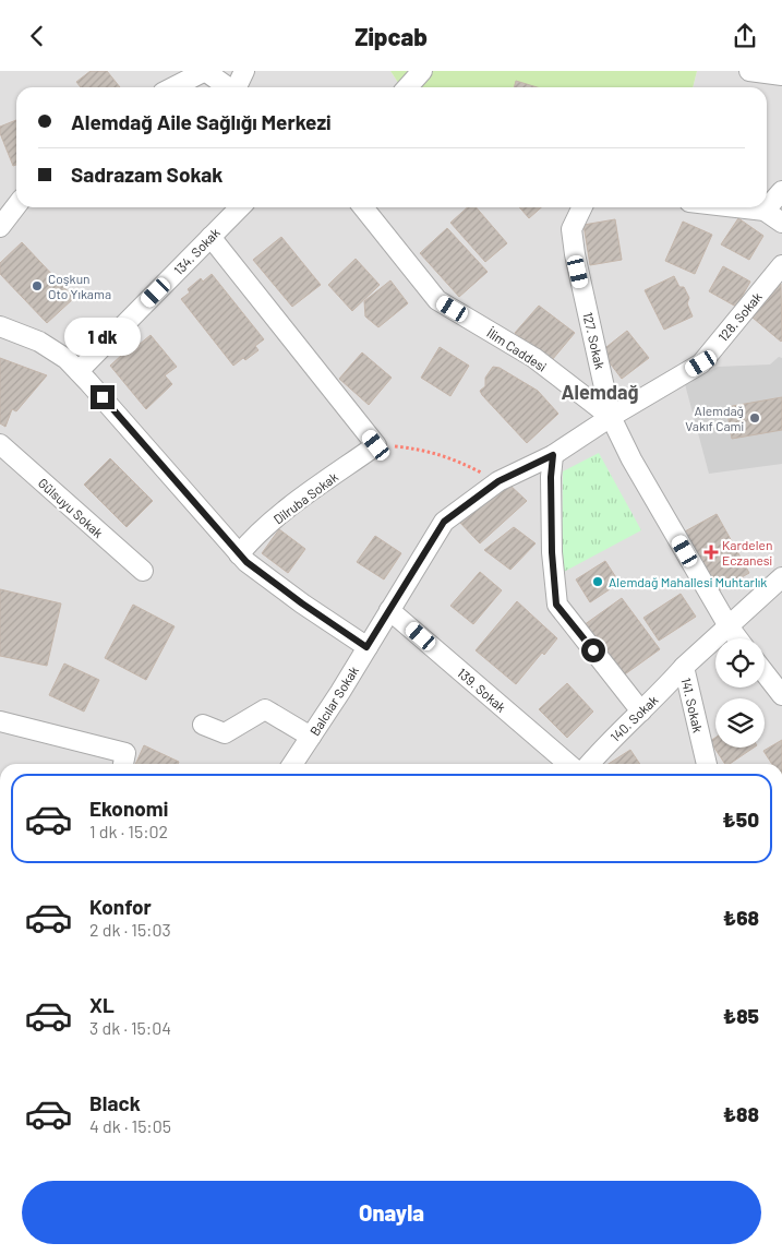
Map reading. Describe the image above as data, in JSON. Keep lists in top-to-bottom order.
{
  "streets": {
    "street": [
      "134. Sokak",
      "128. Sokak",
      "127. Sokak",
      "İlim Caddesi",
      "Dilruba Sokak",
      "Gülsuyu Sokak",
      "139. Sokak",
      "Balcılar Sokak",
      "141. Sokak",
      "140. Sokak"
    ]
  },
  "crossings": [
    ["128. Sokak", "127. Sokak"],
    ["128. Sokak", "İlim Caddesi"],
    ["128. Sokak", "Balcılar Sokak"],
    ["127. Sokak", "İlim Caddesi"],
    ["127. Sokak", "Balcılar Sokak"],
    ["İlim Caddesi", "Balcılar Sokak"],
    ["İlim Caddesi", "141. Sokak"],
    ["139. Sokak", "Balcılar Sokak"],
    ["141. Sokak", "140. Sokak"]
  ],
  "districts": ["Alemdağ"],
  "places": {
    "other": ["Coşkun Oto Yıkama", "Alemdağ Vakıf Cami", "Alemdağ Mahallesi Muhtarlık"],
    "health": ["Kardelen Eczanesi"]
  },
  "page": {
    "header": "Zipcab",
    "banner": ["Alemdağ Aile Sağlığı Merkezi", "Sadrazam Sokak"],
    "bubble": "1 dk",
    "list": [
      {
        "name": "Ekonomi",
        "note": "1 dk · 15:02",
        "value": "₺50"
      },
      {
        "name": "Konfor",
        "note": "2 dk · 15:03",
        "value": "₺68"
      },
      {
        "name": "XL",
        "note": "3 dk · 15:04",
        "value": "₺85"
      },
      {
        "name": "Black",
        "note": "4 dk · 15:05",
        "value": "₺88"
      }
    ],
    "buttons": "Onayla"
  }
}
